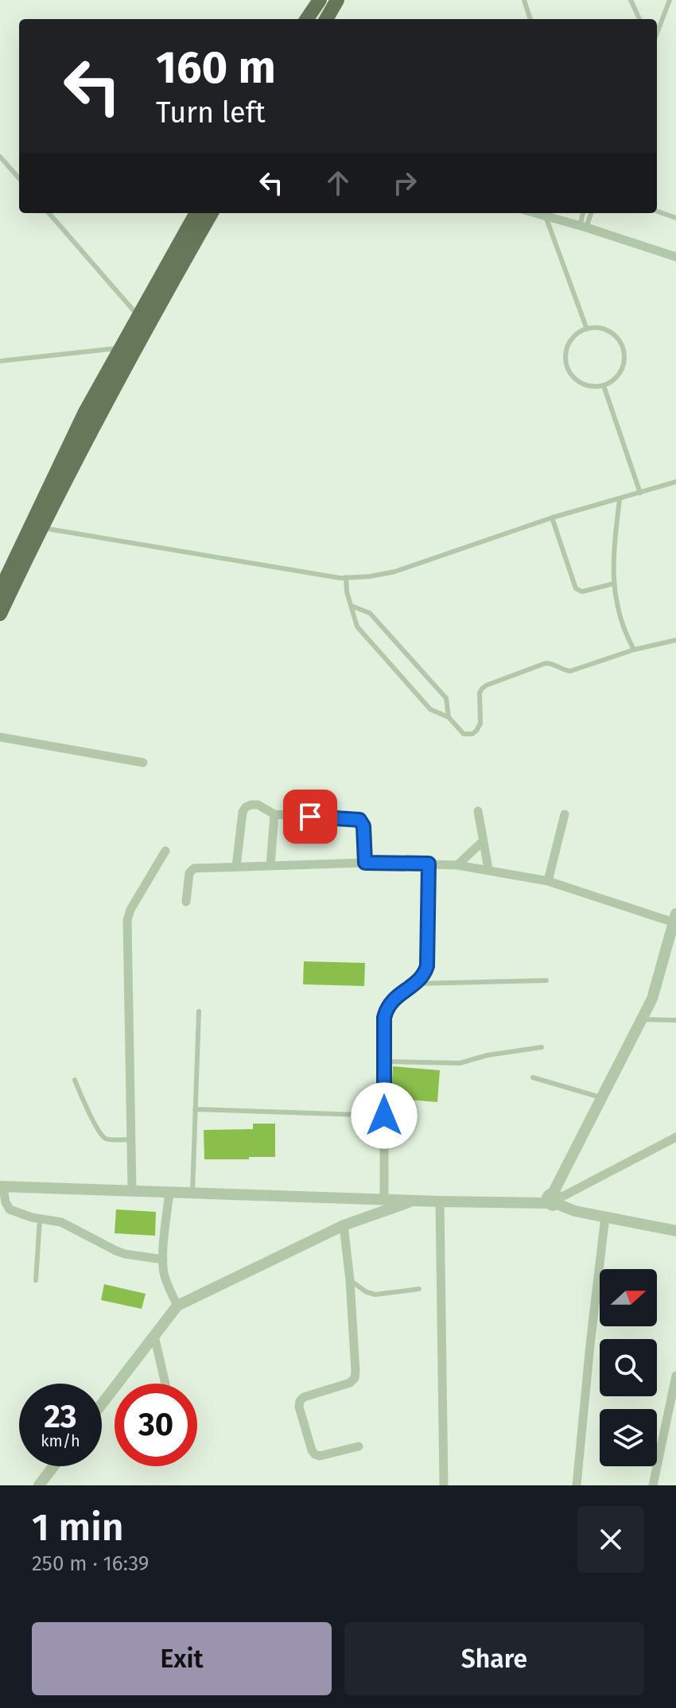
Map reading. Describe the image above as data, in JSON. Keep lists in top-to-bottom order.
{
  "north": "right",
  "page": {
    "turn": ["160 m", "Turn left"],
    "speed": "23 km/h",
    "limit": "30",
    "heading": ["1 min", "250 m · 16:39"],
    "buttons": ["Exit", "Share"]
  }
}
